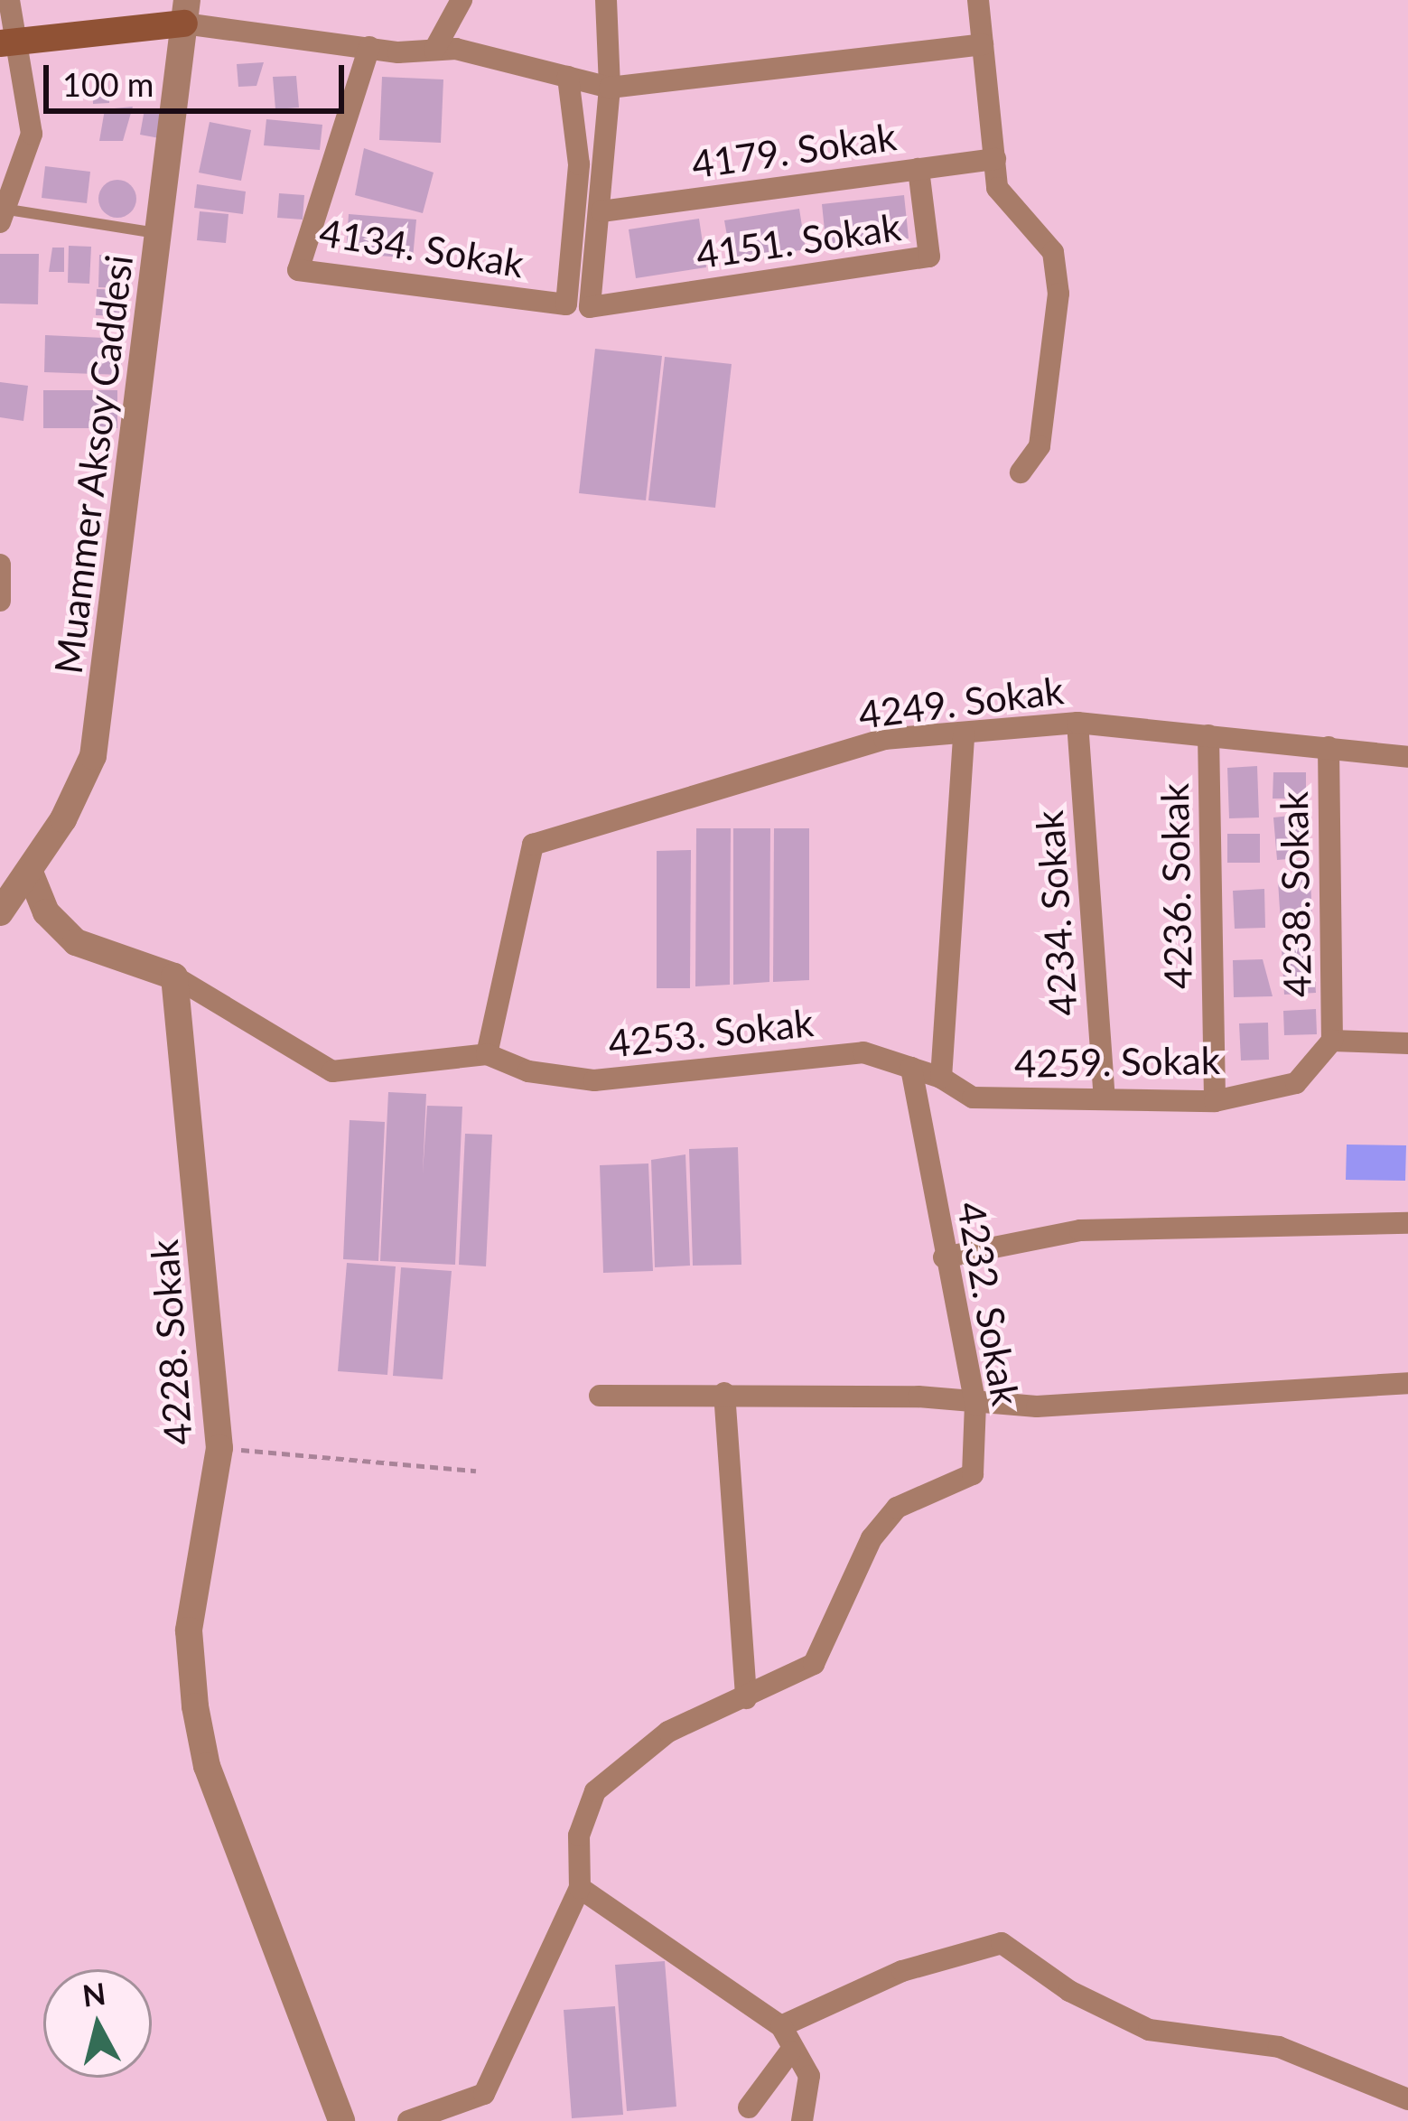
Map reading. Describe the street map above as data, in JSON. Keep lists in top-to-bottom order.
{
  "streets": {
    "street": [
      "4179. Sokak",
      "4151. Sokak",
      "4134. Sokak",
      "Muammer Aksoy Caddesi",
      "4249. Sokak",
      "4236. Sokak",
      "4238. Sokak",
      "4234. Sokak",
      "4253. Sokak",
      "4259. Sokak",
      "4232. Sokak",
      "4228. Sokak"
    ]
  },
  "crossings": [
    ["4179. Sokak", "4151. Sokak"],
    ["4249. Sokak", "4236. Sokak"],
    ["4249. Sokak", "4238. Sokak"],
    ["4249. Sokak", "4234. Sokak"],
    ["4249. Sokak", "4253. Sokak"],
    ["4236. Sokak", "4259. Sokak"],
    ["4238. Sokak", "4259. Sokak"],
    ["4234. Sokak", "4259. Sokak"],
    ["4253. Sokak", "4259. Sokak"],
    ["4253. Sokak", "4232. Sokak"]
  ],
  "scale_bar": "100 m",
  "north": "top"
}
